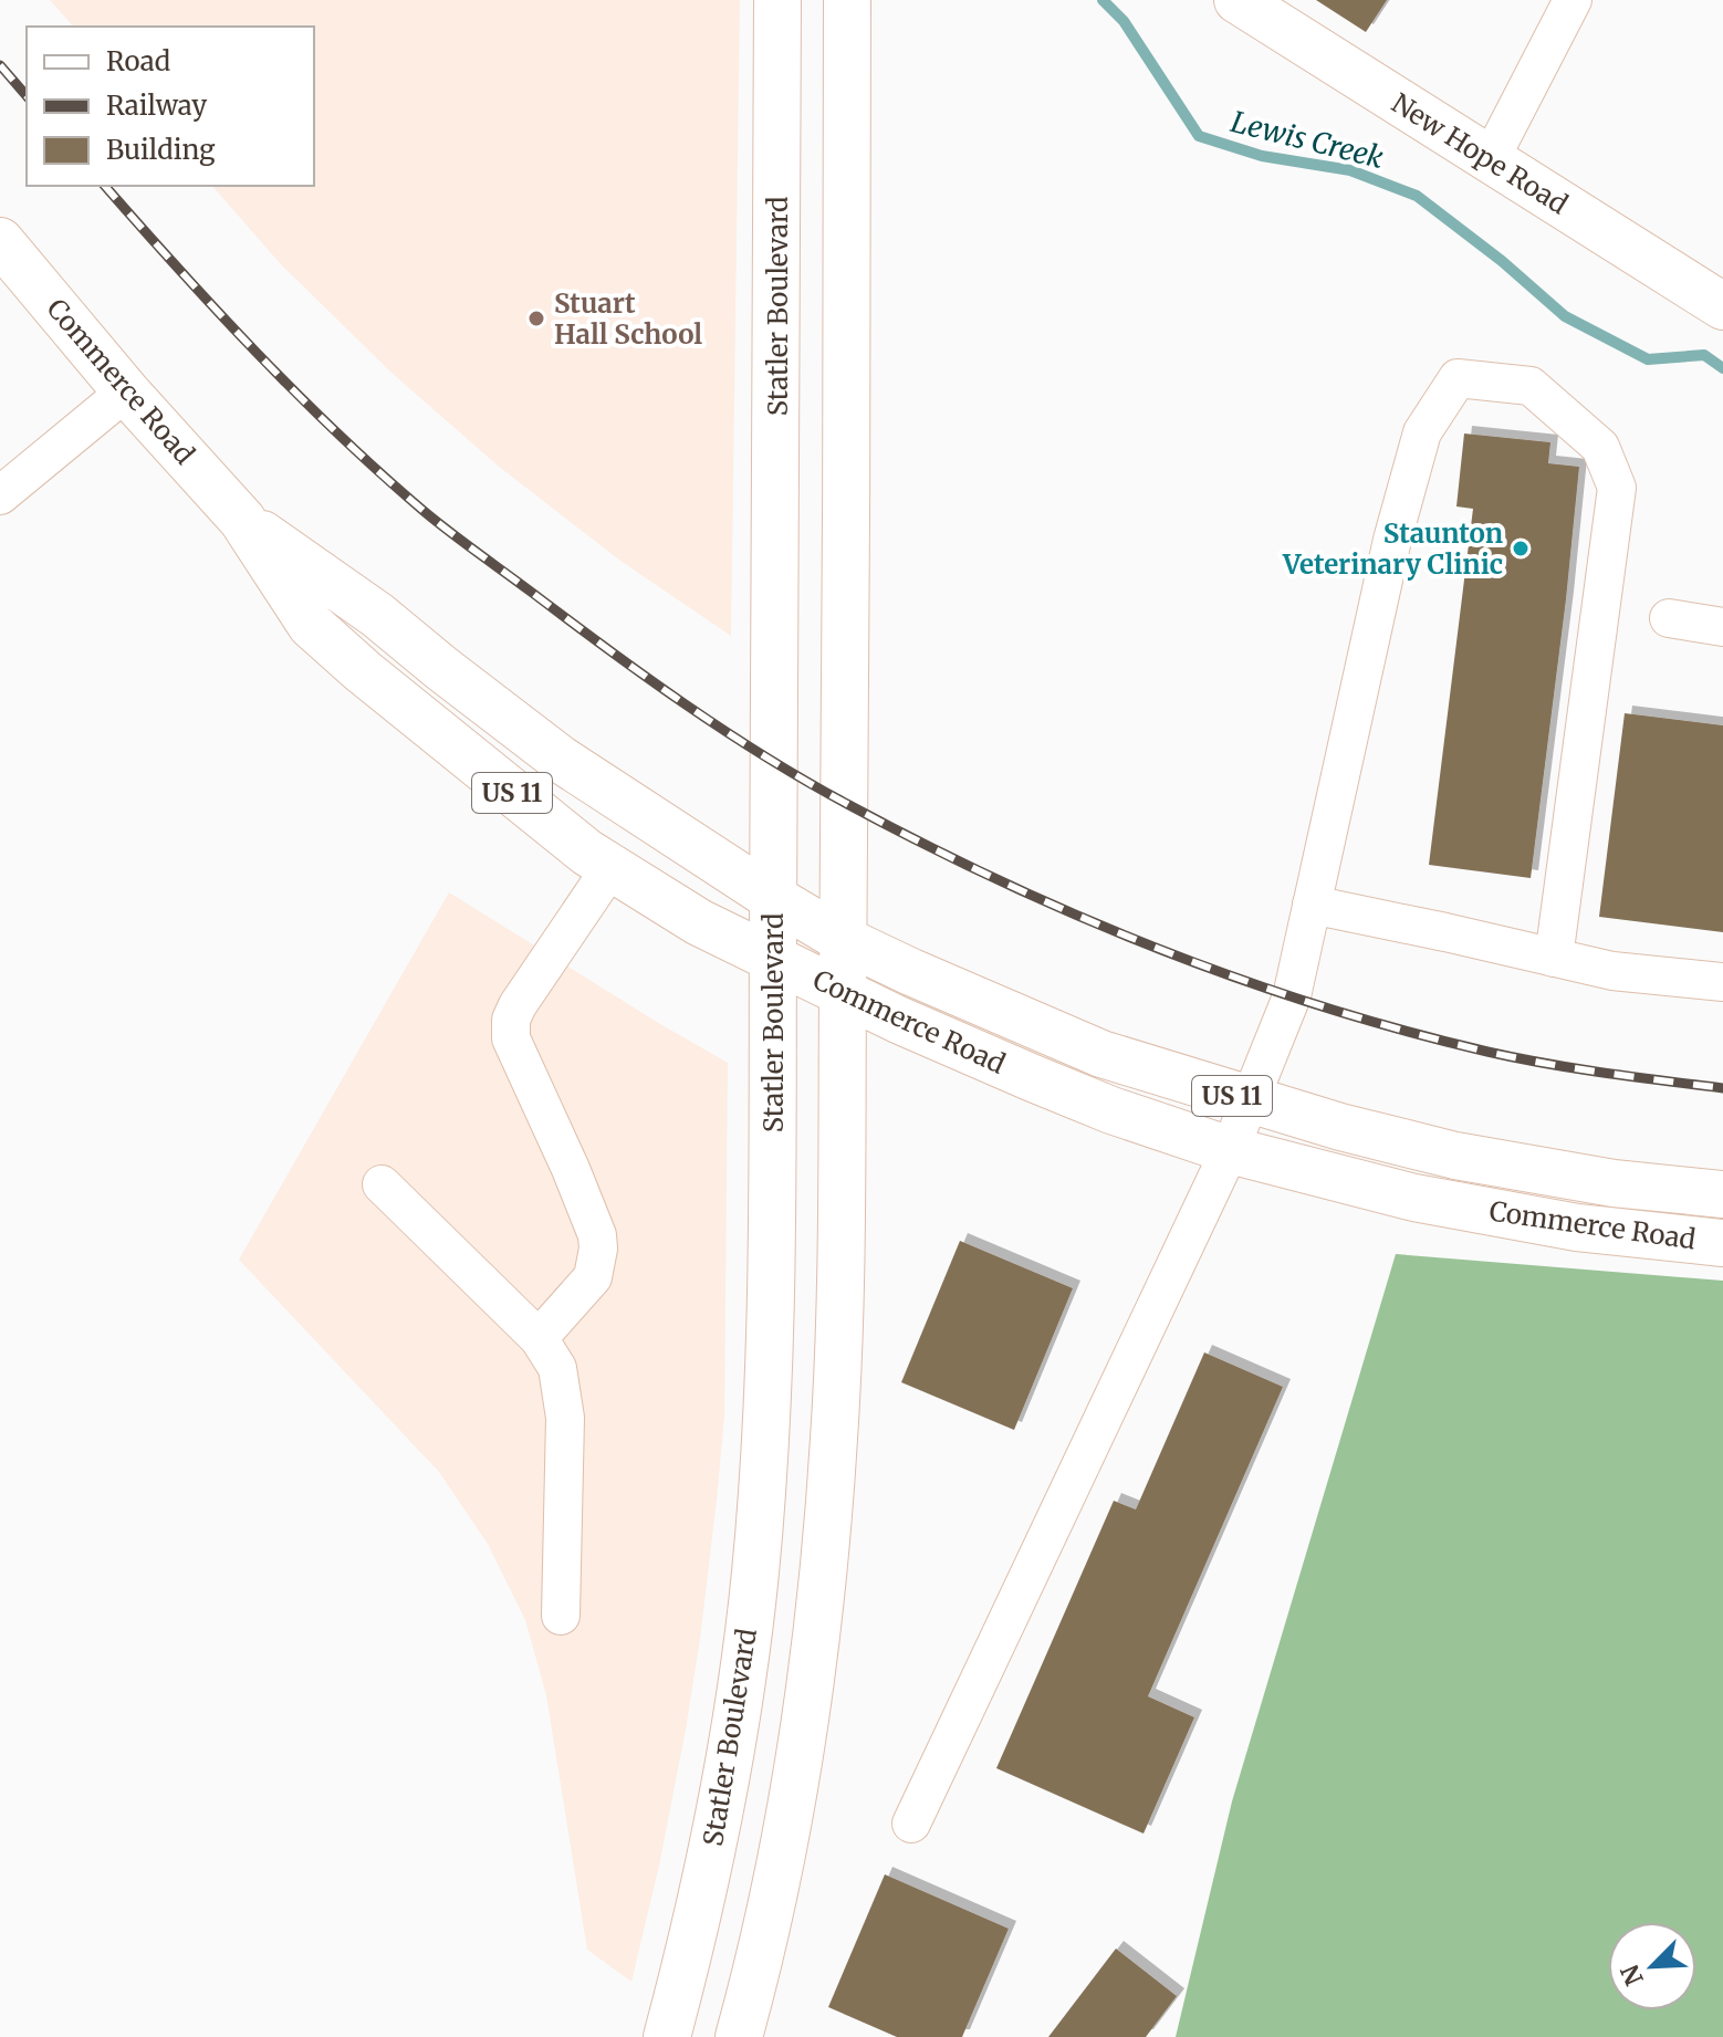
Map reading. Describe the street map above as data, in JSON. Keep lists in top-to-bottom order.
{
  "streets": {
    "main road": [
      "New Hope Road",
      "Statler Boulevard",
      "Commerce Road",
      "US 11"
    ]
  },
  "crossings": [
    ["Statler Boulevard", "Commerce Road"]
  ],
  "water": ["Lewis Creek"],
  "places": ["Stuart Hall School", "Staunton Veterinary Clinic"],
  "legend": ["Road", "Railway", "Building"],
  "north": "bottom left"
}
